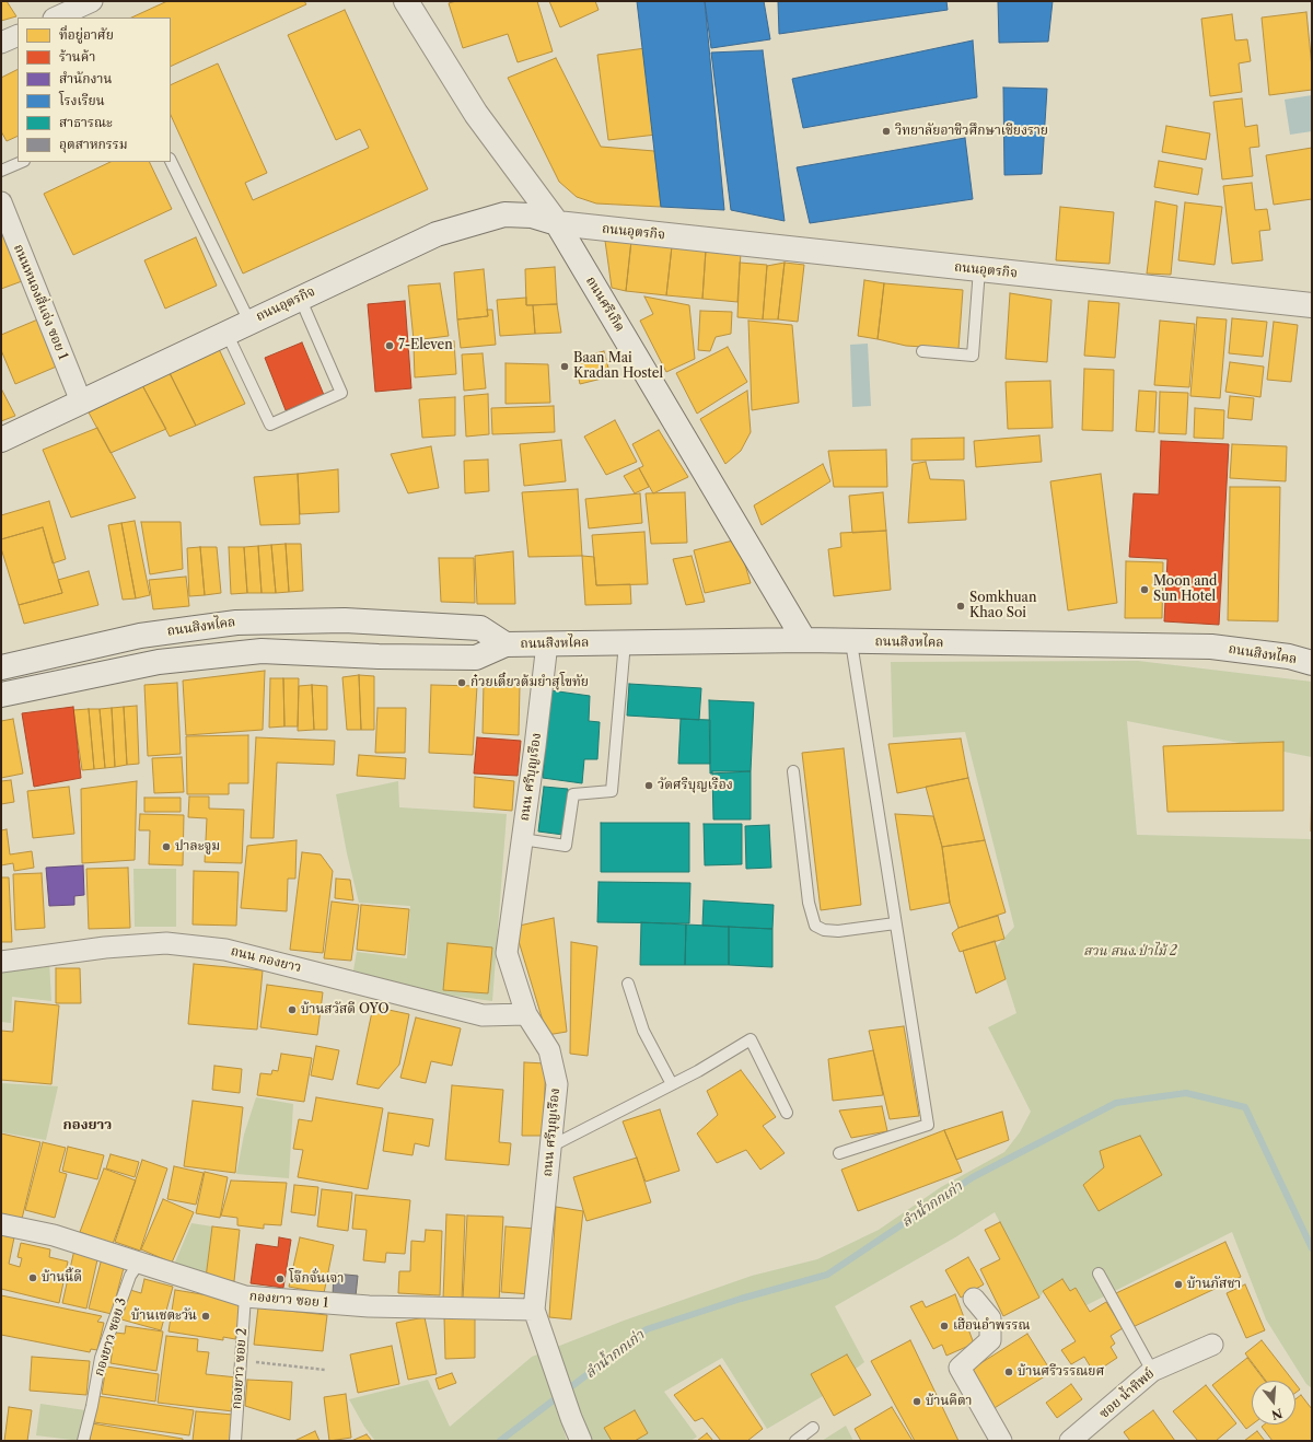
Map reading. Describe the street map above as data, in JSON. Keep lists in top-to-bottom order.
{
  "streets": {
    "main road": ["ถนนอุตรกิจ", "ถนนศรีเกิด", "ถนนสิงหไคล"],
    "street": [
      "ถนนหนองสี่แจ่ง ซอย 1",
      "ถนน ศรีบุญเรือง",
      "ถนน กองยาว",
      "กองยาว ซอย 1",
      "ซอย น้ำทิพย์"
    ],
    "lane": ["กองยาว ซอย 3", "กองยาว ซอย 2"]
  },
  "crossings": [
    ["ถนนอุตรกิจ", "ถนนหนองสี่แจ่ง ซอย 1"],
    ["ถนนอุตรกิจ", "ถนนศรีเกิด"],
    ["ถนนศรีเกิด", "ถนนสิงหไคล"],
    ["ถนนสิงหไคล", "ถนน ศรีบุญเรือง"],
    ["ถนน ศรีบุญเรือง", "ถนน กองยาว"],
    ["ถนน ศรีบุญเรือง", "กองยาว ซอย 1"],
    ["กองยาว ซอย 1", "กองยาว ซอย 3"],
    ["กองยาว ซอย 1", "กองยาว ซอย 2"]
  ],
  "districts": ["กองยาว"],
  "water": ["ลำน้ำกกเก่า"],
  "parks": ["สวน สนง.ป่าไม้ 2"],
  "places": [
    "วิทยาลัยอาชีวศึกษาเชียงราย",
    "7-Eleven",
    "Baan Mai Kradan Hostel",
    "Moon and Sun Hotel",
    "Somkhuan Khao Soi",
    "ก๋วยเตี๋ยวต้มยำสุโขทัย",
    "วัดศรีบุญเรือง",
    "ปาละจูม",
    "บ้านสวัสดี OYO",
    "บ้านนี้ดี",
    "โจ๊กจั่นเจา",
    "บ้านภัสชา",
    "บ้านเชตะวัน",
    "เฮือนอำพรรณ",
    "บ้านศรีวรรณยศ",
    "บ้านคีตา"
  ],
  "legend": [
    "ที่อยู่อาศัย",
    "ร้านค้า",
    "สำนักงาน",
    "โรงเรียน",
    "สาธารณะ",
    "อุตสาหกรรม"
  ],
  "north": "bottom"
}
